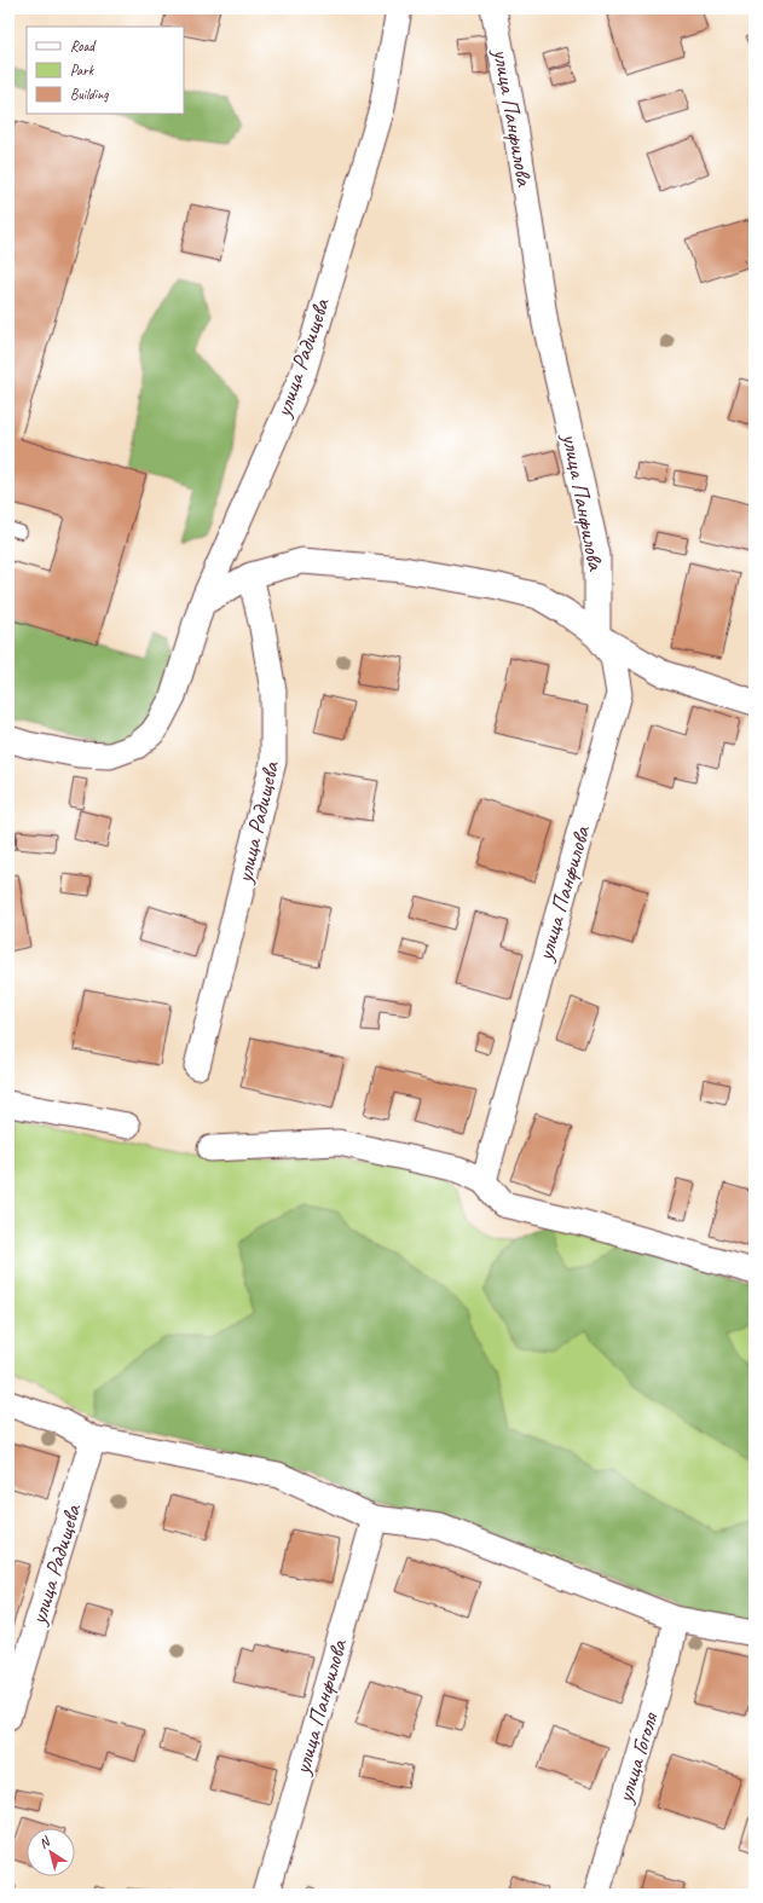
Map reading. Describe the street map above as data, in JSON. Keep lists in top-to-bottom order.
{
  "streets": {
    "street": ["улица Панфилова", "улица Радищева", "улица Гоголя"]
  },
  "legend": ["Road", "Park", "Building"],
  "north": "top left"
}
